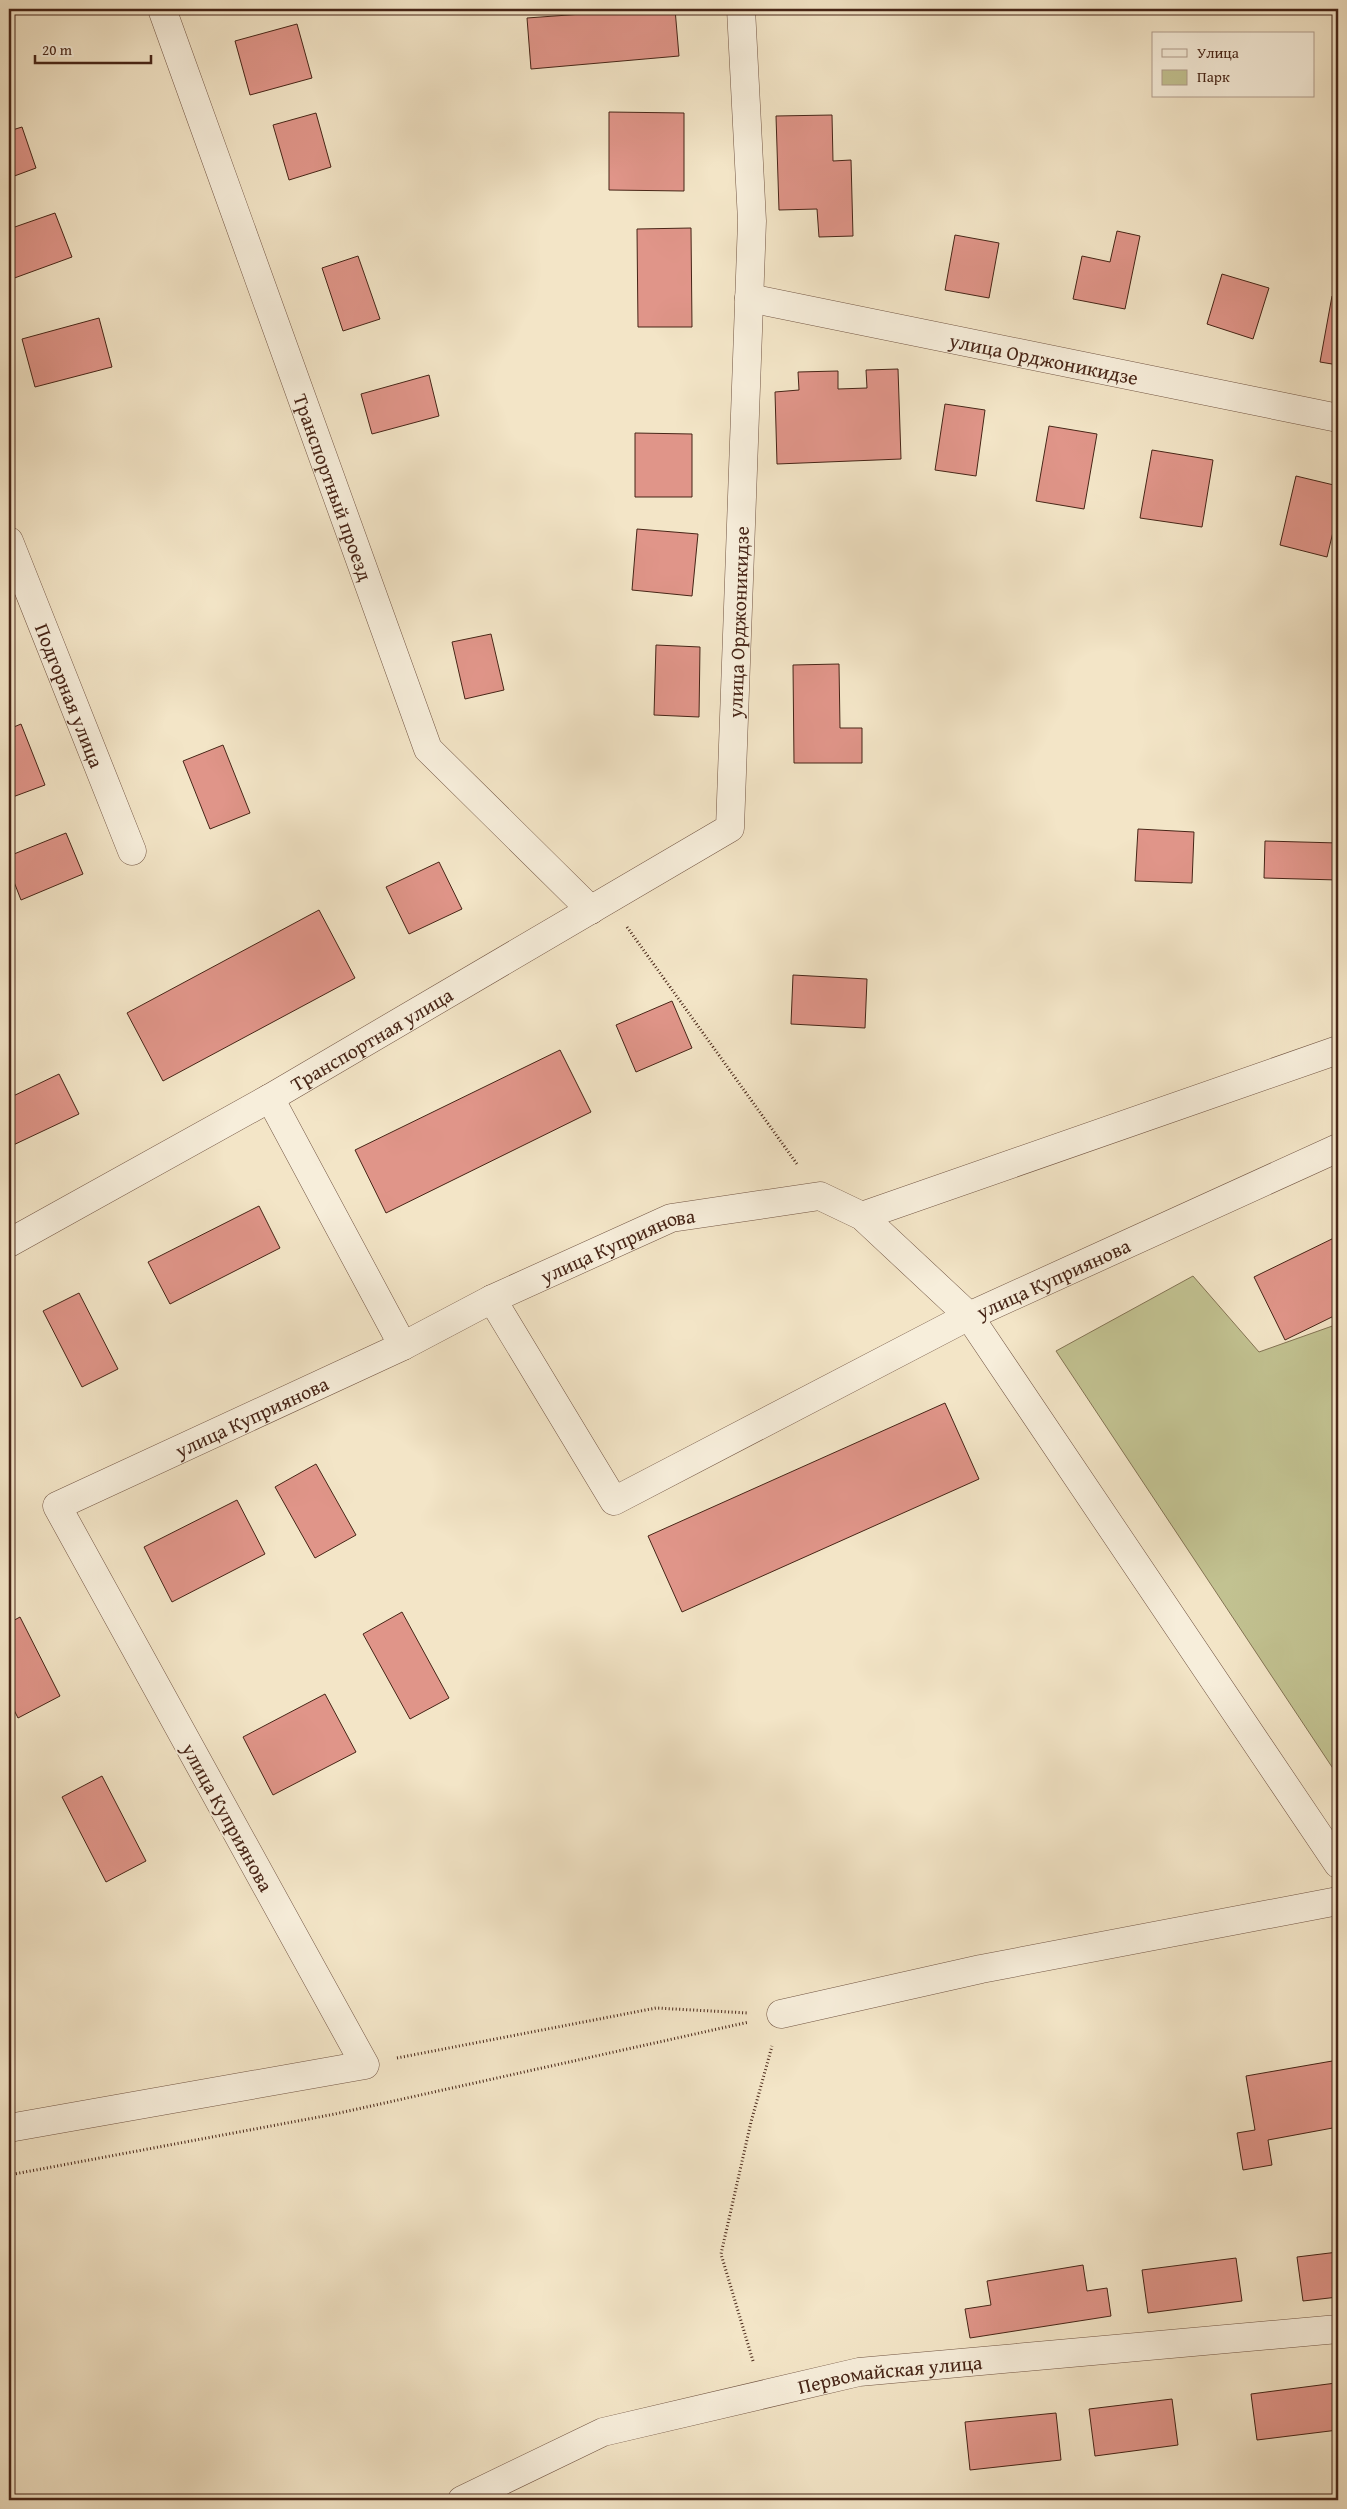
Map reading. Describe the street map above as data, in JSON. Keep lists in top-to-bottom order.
{
  "streets": {
    "street": [
      "улица Орджоникидзе",
      "Транспортный проезд",
      "Подгорная улица",
      "Транспортная улица",
      "улица Куприянова",
      "Первомайская улица"
    ]
  },
  "crossings": [
    ["улица Орджоникидзе", "Транспортная улица"],
    ["Транспортный проезд", "Транспортная улица"]
  ],
  "legend": ["Улица", "Парк"],
  "scale_bar": "20 m"
}
